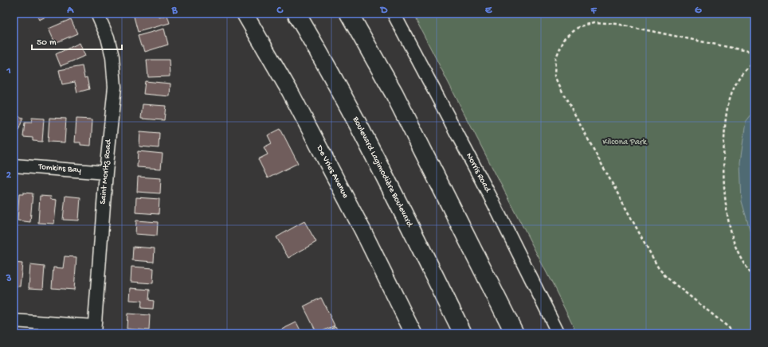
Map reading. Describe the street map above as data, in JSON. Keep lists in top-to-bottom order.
{
  "streets": {
    "main road": ["Boulevard Lagimodière Boulevard"],
    "street": [
      "Tomkins Bay",
      "Saint Moritz Road",
      "De Vries Avenue",
      "Norris Road"
    ]
  },
  "crossings": [
    ["Tomkins Bay", "Saint Moritz Road"]
  ],
  "parks": ["Kilcona Park"],
  "scale_bar": "50 m",
  "grid": {
    "columns": [
      "A",
      "B",
      "C",
      "D",
      "E",
      "F",
      "G"
    ],
    "rows": ["1", "2", "3"]
  }
}
